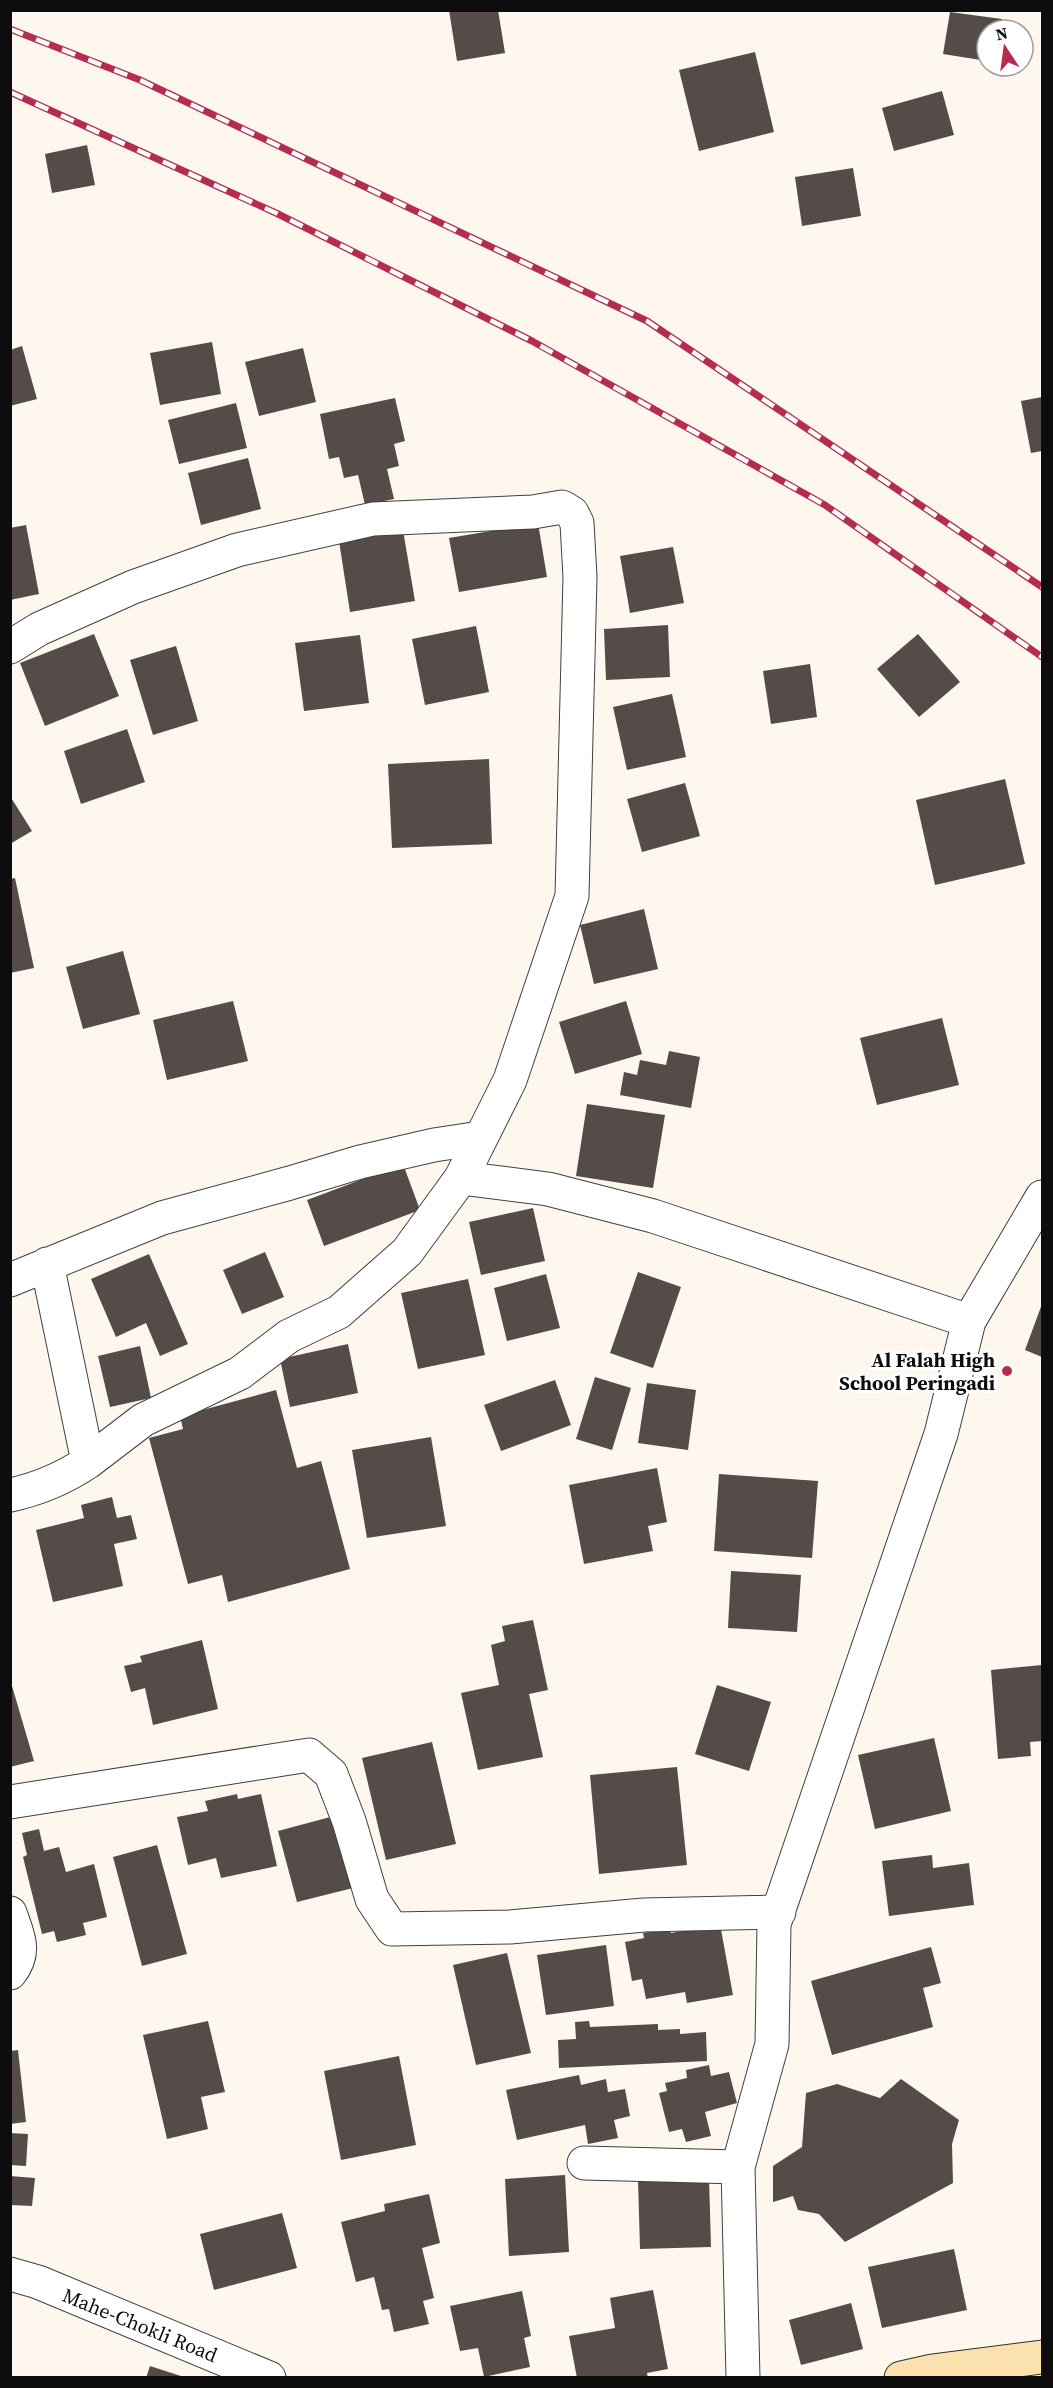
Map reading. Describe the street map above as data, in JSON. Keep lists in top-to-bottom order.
{
  "streets": {
    "street": ["Mahe-Chokli Road"]
  },
  "places": ["Al Falah High School Peringadi"],
  "north": "top"
}
